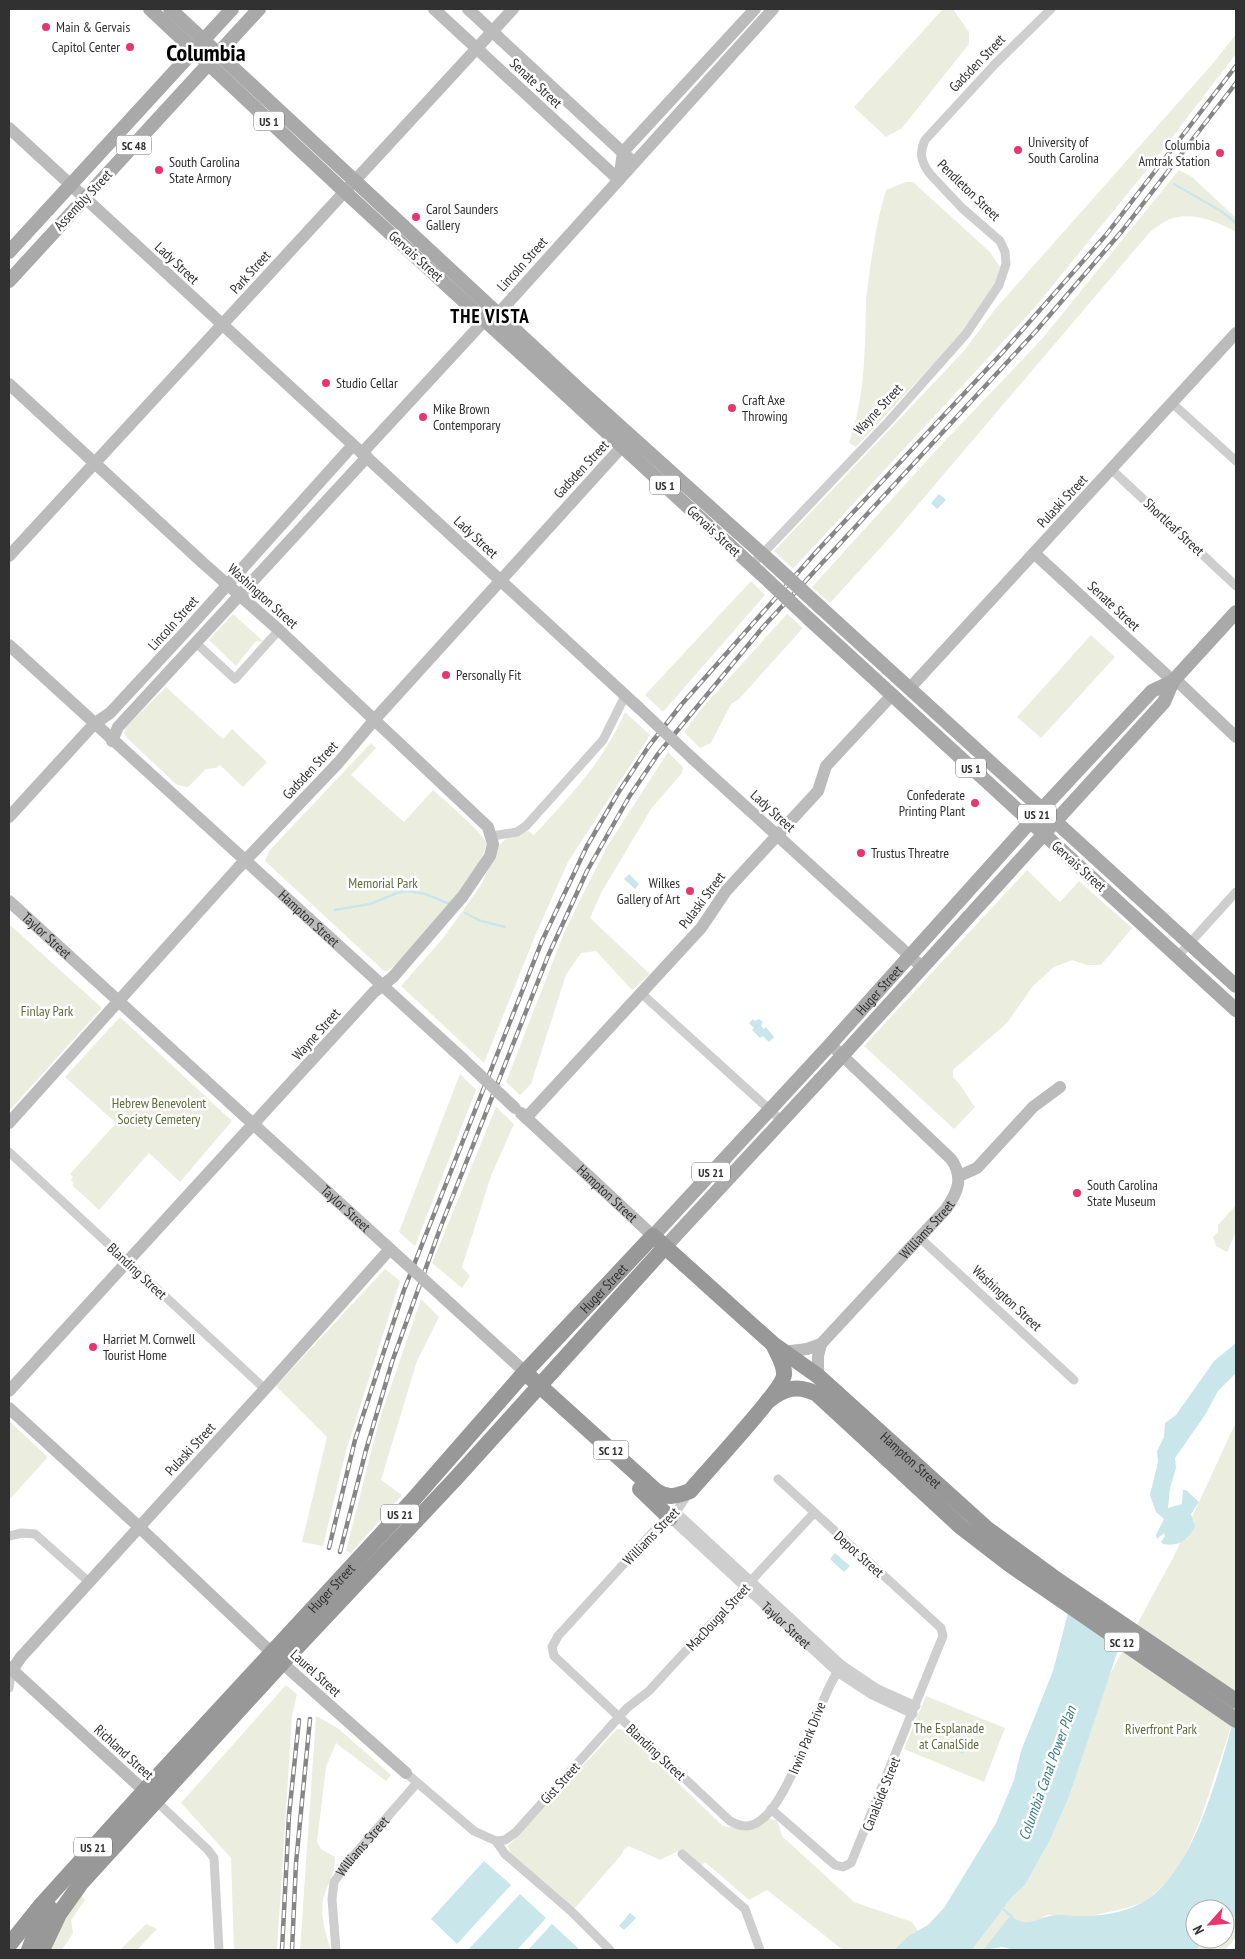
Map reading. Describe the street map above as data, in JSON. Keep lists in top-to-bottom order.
{
  "streets": {
    "highway": [
      "US 21",
      "Hampton Street",
      "Taylor Street",
      "Huger Street",
      "Williams Street",
      "SC 12"
    ],
    "main road": [
      "US 1",
      "SC 48",
      "Assembly Street",
      "Gervais Street"
    ],
    "street": [
      "Gadsden Street",
      "Senate Street",
      "Pendleton Street",
      "Lady Street",
      "Lincoln Street",
      "Park Street",
      "Wayne Street",
      "Pulaski Street",
      "Shortleaf Street",
      "Washington Street",
      "Blanding Street",
      "Depot Street",
      "MacDougal Street",
      "Laurel Street",
      "Irwin Park Drive",
      "Richland Street",
      "Gist Street",
      "Canalside Street"
    ]
  },
  "crossings": [
    ["Gadsden Street", "Pendleton Street"],
    ["Gadsden Street", "Gervais Street"],
    ["Gadsden Street", "Lady Street"],
    ["Gadsden Street", "Washington Street"],
    ["Gadsden Street", "Hampton Street"],
    ["Gadsden Street", "Taylor Street"],
    ["Senate Street", "Lincoln Street"],
    ["Senate Street", "Park Street"],
    ["Senate Street", "Pulaski Street"],
    ["Senate Street", "Huger Street"],
    ["Pendleton Street", "Wayne Street"],
    ["Assembly Street", "Gervais Street"],
    ["Assembly Street", "Lady Street"],
    ["Gervais Street", "Lincoln Street"],
    ["Gervais Street", "Park Street"],
    ["Gervais Street", "Wayne Street"],
    ["Gervais Street", "Pulaski Street"],
    ["Gervais Street", "Huger Street"],
    ["Lady Street", "Lincoln Street"],
    ["Lady Street", "Park Street"],
    ["Lady Street", "Pulaski Street"],
    ["Lady Street", "Huger Street"],
    ["Lincoln Street", "Washington Street"],
    ["Lincoln Street", "Hampton Street"],
    ["Park Street", "Washington Street"],
    ["Wayne Street", "Washington Street"],
    ["Wayne Street", "Hampton Street"],
    ["Wayne Street", "Taylor Street"],
    ["Wayne Street", "Blanding Street"],
    ["Pulaski Street", "Shortleaf Street"],
    ["Pulaski Street", "Hampton Street"],
    ["Pulaski Street", "Taylor Street"],
    ["Pulaski Street", "Blanding Street"],
    ["Pulaski Street", "Laurel Street"],
    ["Pulaski Street", "Richland Street"],
    ["Washington Street", "Williams Street"],
    ["US 21", "Huger Street"],
    ["Hampton Street", "Huger Street"],
    ["Hampton Street", "Williams Street"],
    ["Taylor Street", "Huger Street"],
    ["Taylor Street", "Williams Street"],
    ["Taylor Street", "MacDougal Street"],
    ["Taylor Street", "Irwin Park Drive"],
    ["Taylor Street", "Canalside Street"],
    ["Huger Street", "Laurel Street"],
    ["Huger Street", "Richland Street"],
    ["Williams Street", "Blanding Street"],
    ["Williams Street", "Laurel Street"],
    ["Blanding Street", "MacDougal Street"],
    ["Blanding Street", "Irwin Park Drive"],
    ["Blanding Street", "Gist Street"],
    ["Blanding Street", "Canalside Street"],
    ["Depot Street", "MacDougal Street"],
    ["Depot Street", "Canalside Street"],
    ["MacDougal Street", "Gist Street"],
    ["Laurel Street", "Gist Street"],
    ["Irwin Park Drive", "Canalside Street"]
  ],
  "districts": ["Columbia", "THE VISTA"],
  "water": ["Columbia Canal Power Plan"],
  "parks": [
    "Memorial Park",
    "Finlay Park",
    "Hebrew Benevolent Society Cemetery",
    "The Esplanade at CanalSide",
    "Riverfront Park"
  ],
  "places": [
    "Main & Gervais",
    "Capitol Center",
    "University of South Carolina",
    "Columbia Amtrak Station",
    "South Carolina State Armory",
    "Carol Saunders Gallery",
    "Studio Cellar",
    "Craft Axe Throwing",
    "Mike Brown Contemporary",
    "Personally Fit",
    "Confederate Printing Plant",
    "Trustus Threatre",
    "Wilkes Gallery of Art",
    "South Carolina State Museum",
    "Harriet M. Cornwell Tourist Home"
  ],
  "north": "bottom left"
}
